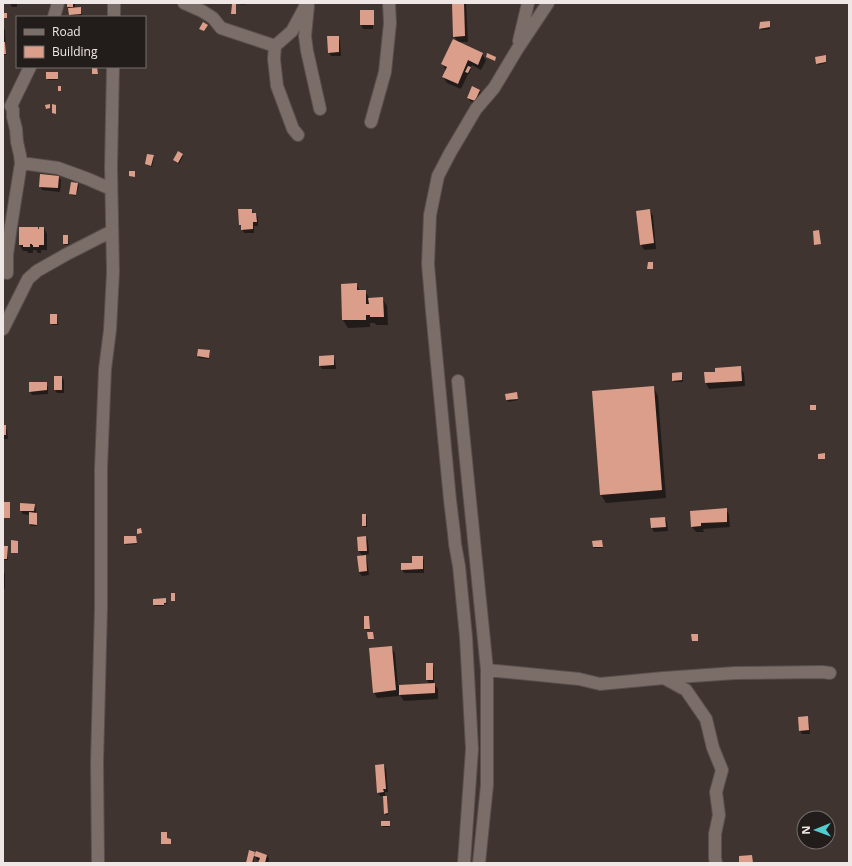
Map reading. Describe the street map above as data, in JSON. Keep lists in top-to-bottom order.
{
  "legend": ["Road", "Building"],
  "north": "left"
}
